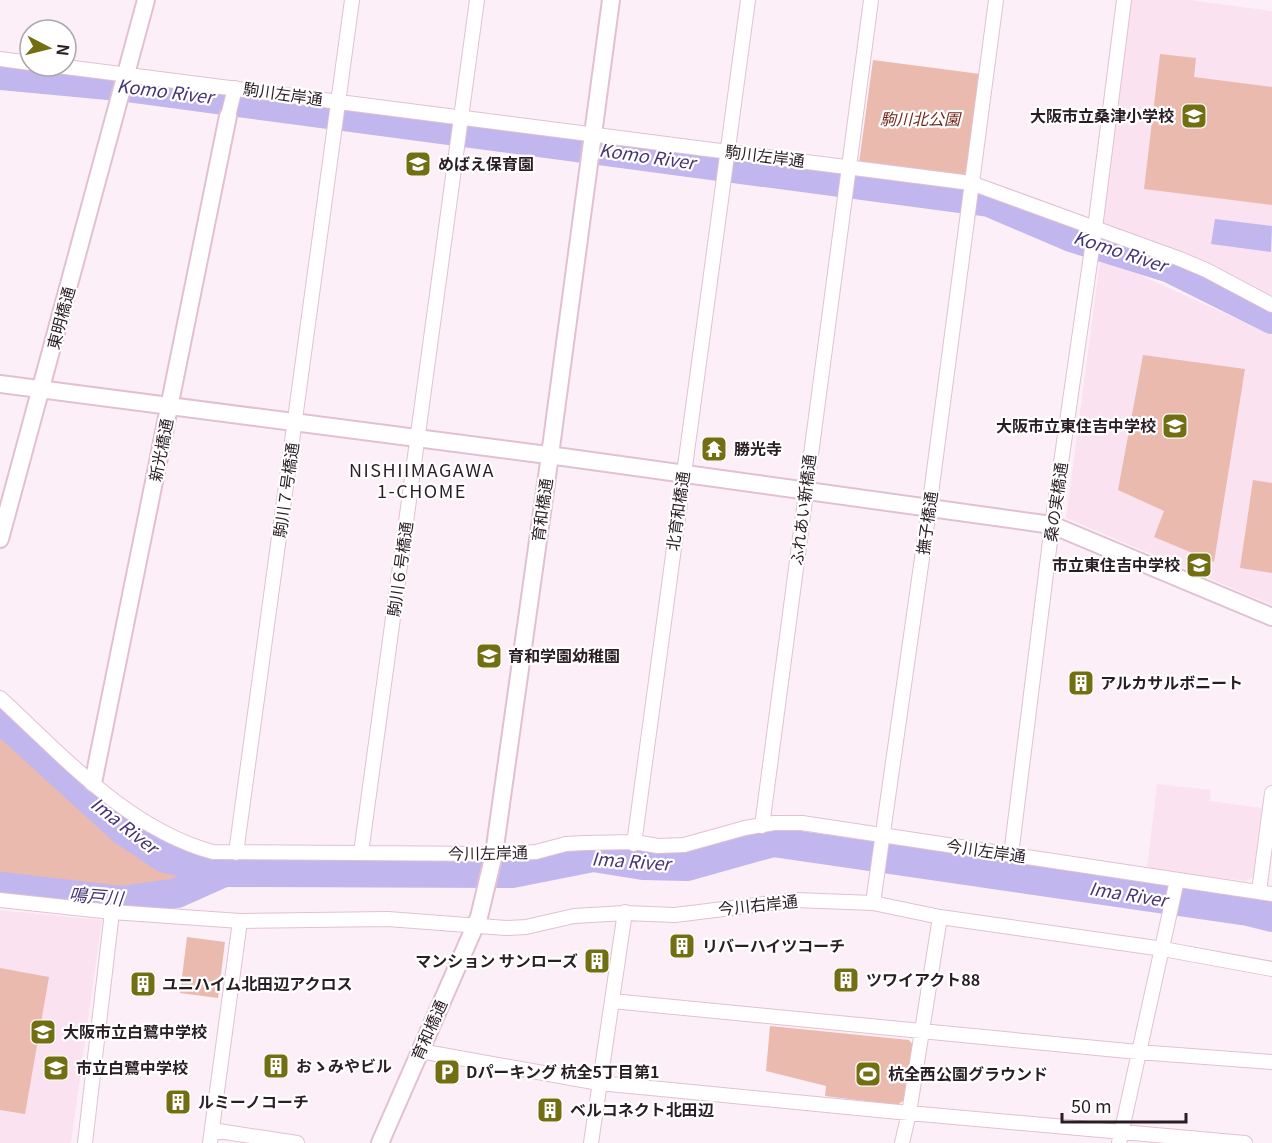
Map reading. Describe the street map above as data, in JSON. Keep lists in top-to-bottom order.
{
  "streets": {
    "street": [
      "駒川左岸通",
      "東明橋通",
      "新光橋通",
      "駒川７号橋通",
      "桑の実橋通",
      "育和橋通",
      "ふれあい新橋通",
      "北育和橋通",
      "撫子橋通",
      "駒川６号橋通",
      "今川左岸通",
      "今川右岸通"
    ]
  },
  "crossings": [
    ["駒川左岸通", "東明橋通"],
    ["駒川左岸通", "駒川７号橋通"],
    ["駒川左岸通", "桑の実橋通"],
    ["駒川左岸通", "育和橋通"],
    ["駒川左岸通", "ふれあい新橋通"],
    ["駒川左岸通", "北育和橋通"],
    ["駒川左岸通", "撫子橋通"],
    ["駒川左岸通", "駒川６号橋通"],
    ["新光橋通", "今川左岸通"],
    ["駒川７号橋通", "今川左岸通"],
    ["桑の実橋通", "今川左岸通"],
    ["育和橋通", "今川左岸通"],
    ["育和橋通", "今川右岸通"],
    ["ふれあい新橋通", "今川左岸通"],
    ["北育和橋通", "今川左岸通"],
    ["撫子橋通", "今川左岸通"],
    ["撫子橋通", "今川右岸通"],
    ["駒川６号橋通", "今川左岸通"]
  ],
  "districts": ["NISHIIMAGAWA 1-CHOME"],
  "water": ["Komo River", "Ima River", "鳴戸川"],
  "parks": ["駒川北公園"],
  "places": {
    "school or university": [
      "大阪市立桑津小学校",
      "めばえ保育園",
      "大阪市立東住吉中学校",
      "市立東住吉中学校",
      "育和学園幼稚園",
      "大阪市立白鷺中学校",
      "市立白鷺中学校"
    ],
    "temple": ["勝光寺"],
    "building": [
      "アルカサルボニート",
      "リバーハイツコーチ",
      "マンション サンローズ",
      "ツワイアクト88",
      "ユニハイム北田辺アクロス",
      "おゝみやビル",
      "ルミーノコーチ",
      "ベルコネクト北田辺"
    ],
    "parking": ["Dパーキング 杭全5丁目第1"],
    "sports": ["杭全西公園グラウンド"]
  },
  "scale_bar": "50 m",
  "north": "right"
}
